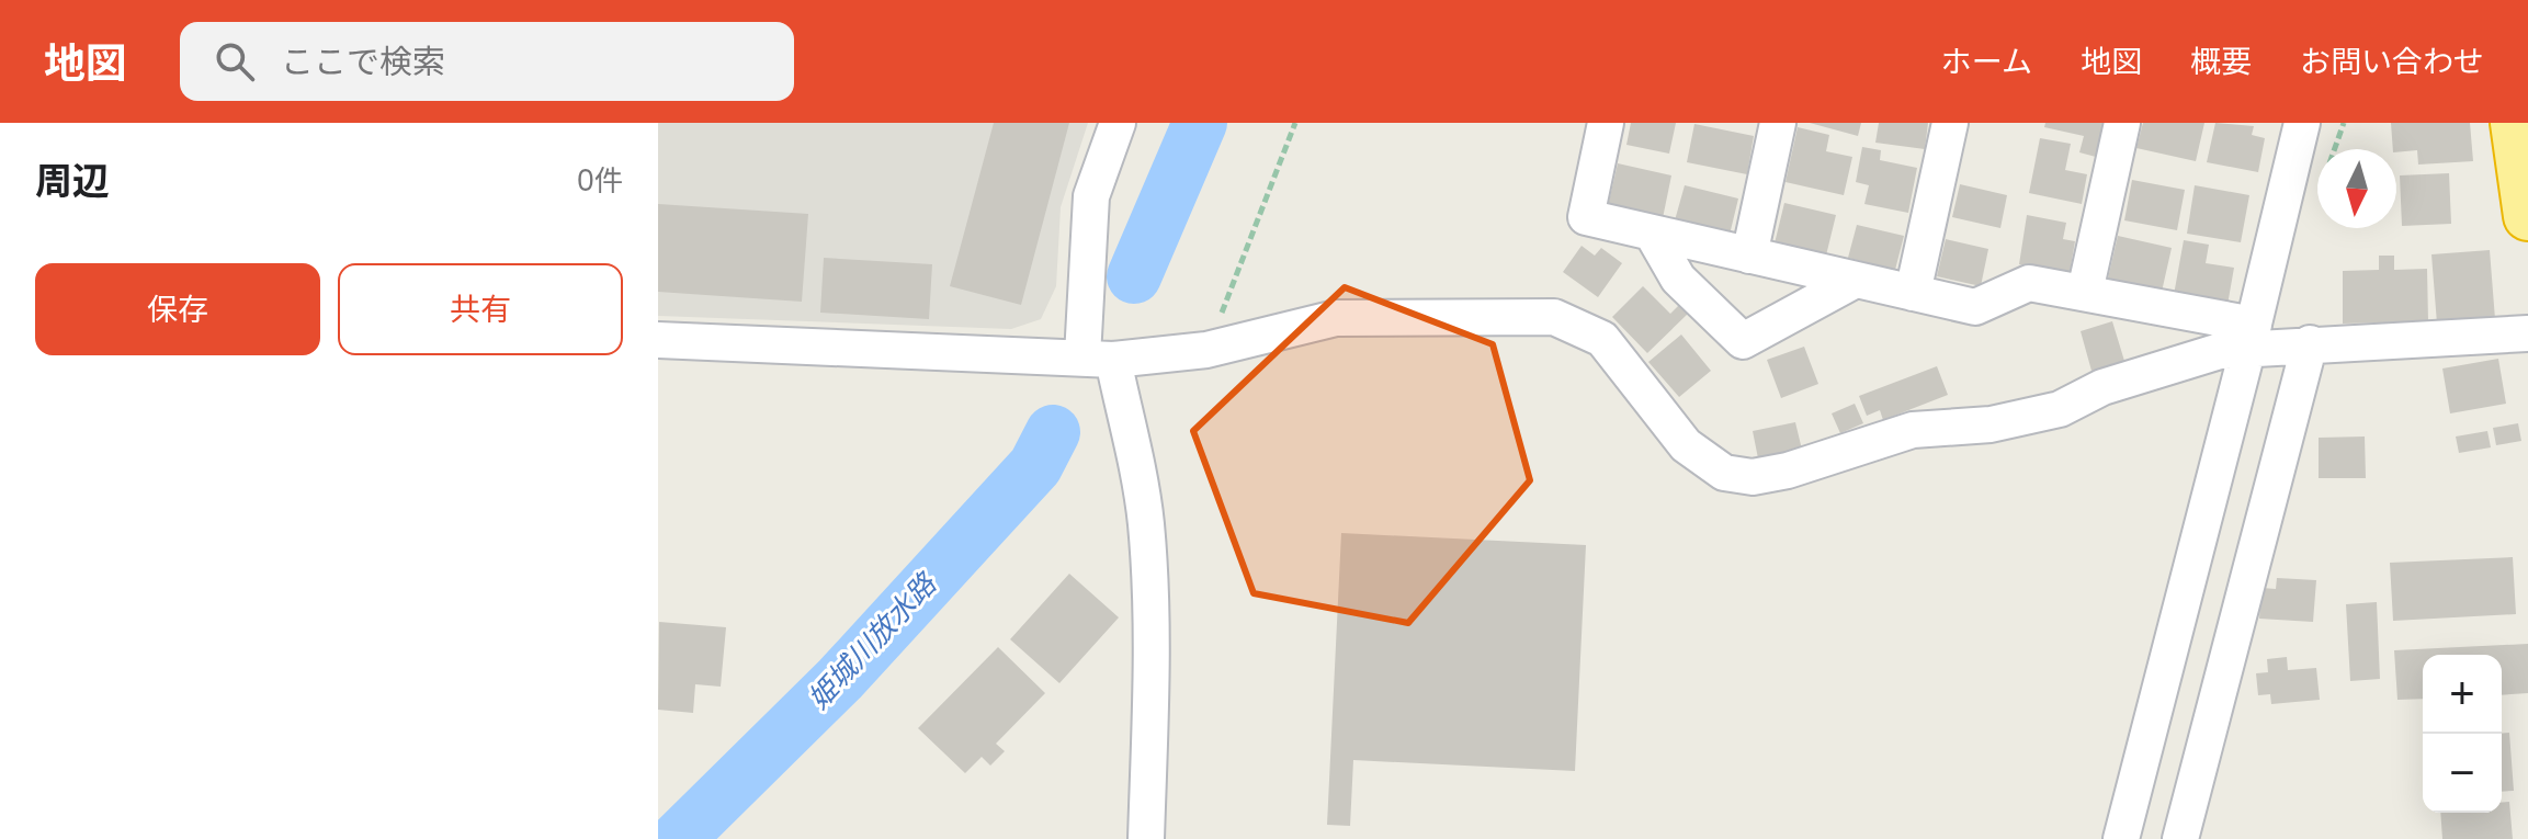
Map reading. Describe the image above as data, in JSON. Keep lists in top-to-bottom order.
{
  "water": ["姫城川放水路"],
  "north": "bottom",
  "page": {
    "header": "地図",
    "search": "ここで検索",
    "nav": [
      "ホーム",
      "地図",
      "概要",
      "お問い合わせ"
    ],
    "heading": ["周辺", "0件"],
    "buttons": ["保存", "共有"],
    "map_buttons": ["+", "−"]
  }
}
